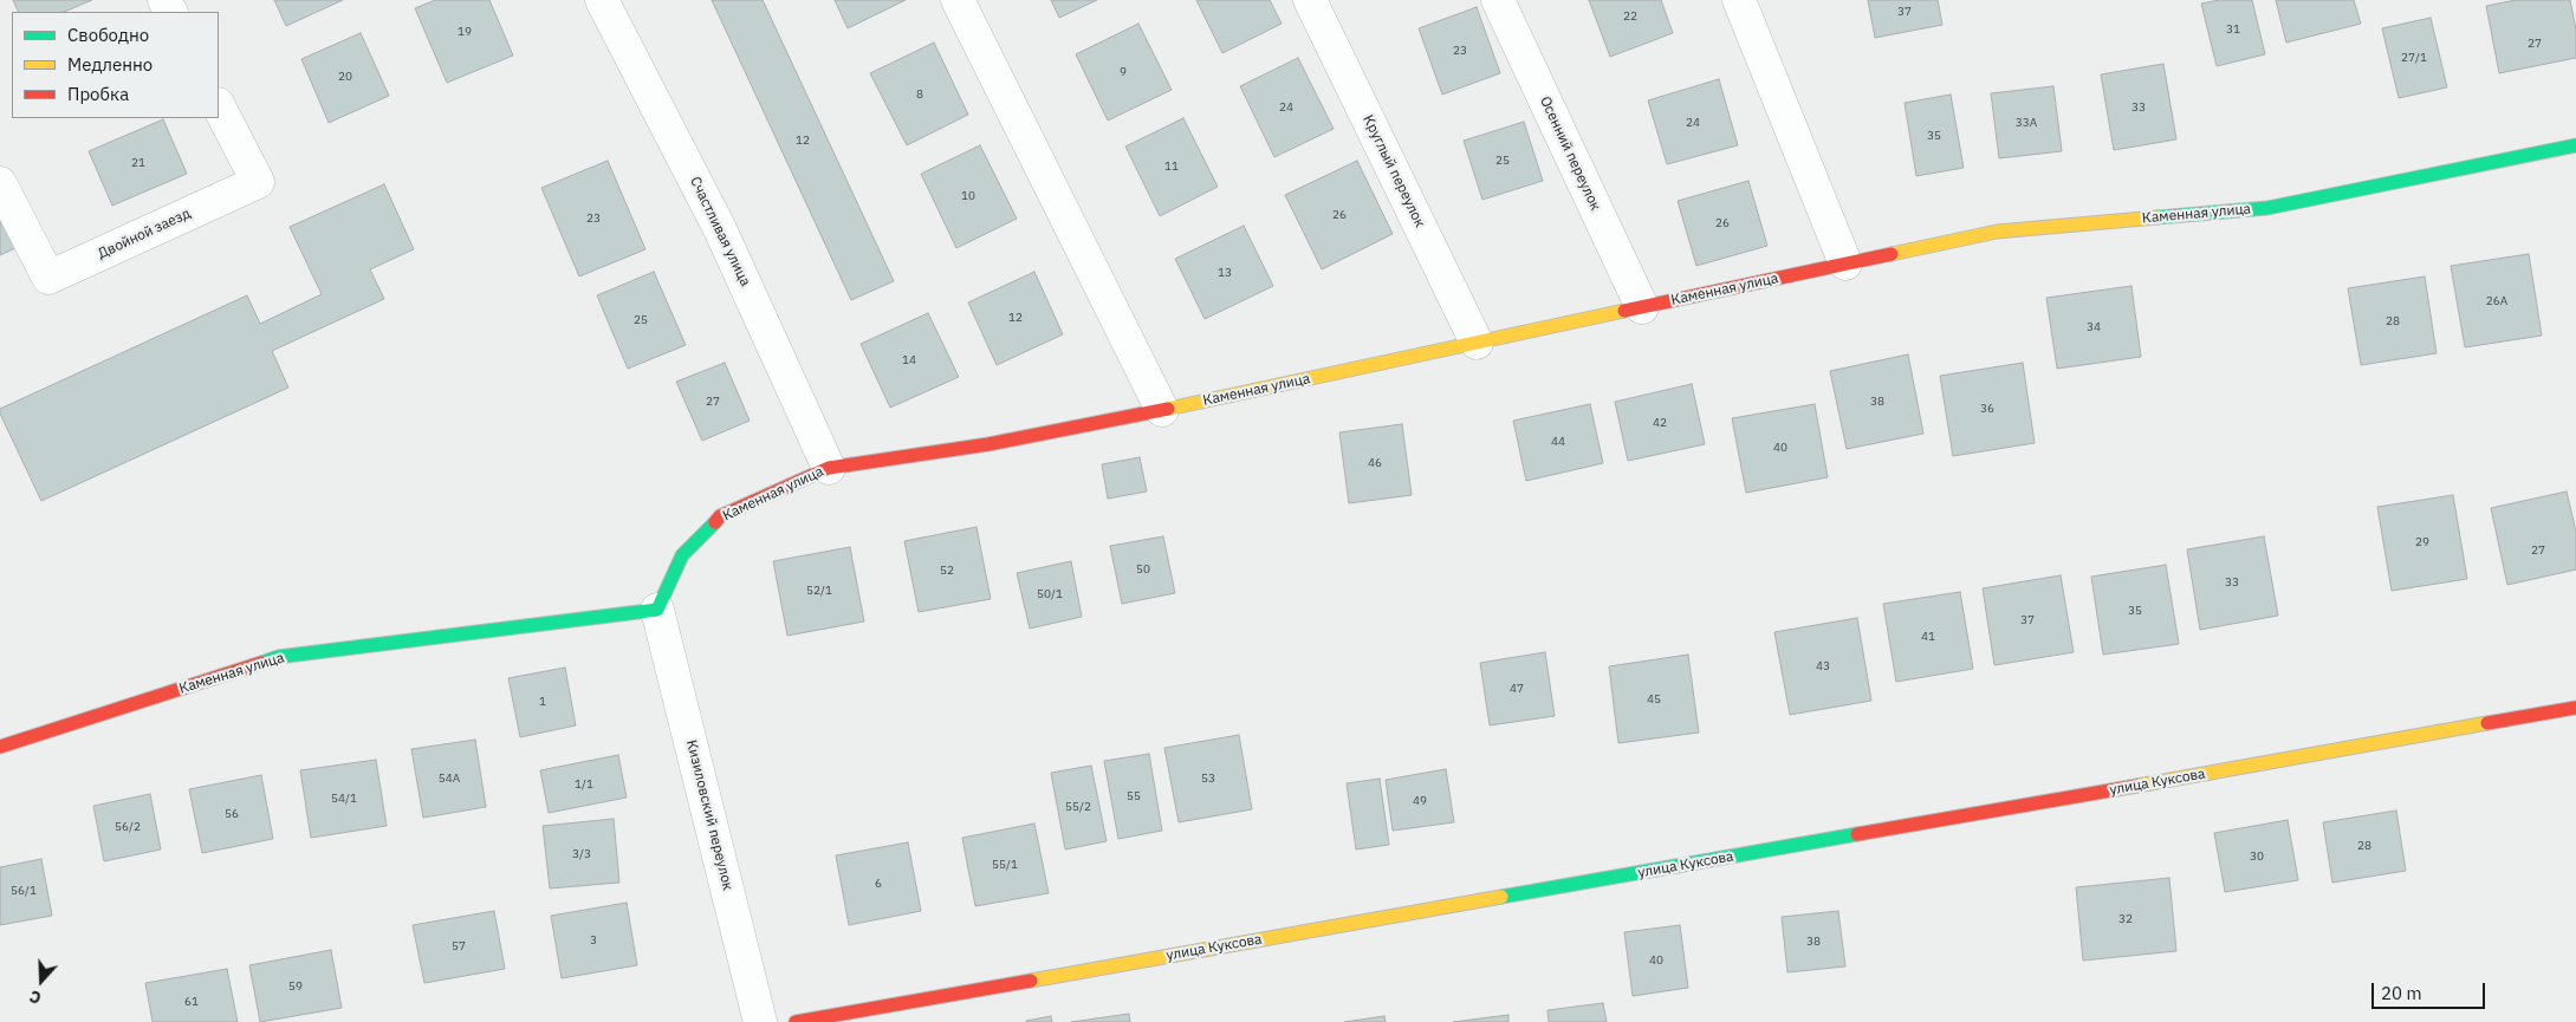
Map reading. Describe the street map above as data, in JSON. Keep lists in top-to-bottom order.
{
  "streets": {
    "street": [
      "Осенний переулок",
      "Круглый переулок",
      "Каменная улица",
      "Счастливая улица",
      "Двойной заезд",
      "улица Куксова",
      "Кизиловский переулок"
    ]
  },
  "crossings": [
    ["Осенний переулок", "Каменная улица"],
    ["Круглый переулок", "Каменная улица"],
    ["Каменная улица", "Счастливая улица"],
    ["Каменная улица", "Кизиловский переулок"]
  ],
  "house_numbers": [
    "37",
    "22",
    "31",
    "19",
    "27",
    "23",
    "27/1",
    "9",
    "20",
    "8",
    "24",
    "33",
    "24",
    "33А",
    "35",
    "12",
    "25",
    "21",
    "11",
    "10",
    "26",
    "23",
    "26",
    "13",
    "26А",
    "12",
    "25",
    "28",
    "34",
    "14",
    "27",
    "38",
    "36",
    "42",
    "44",
    "40",
    "46",
    "29",
    "27",
    "50",
    "52",
    "33",
    "52/1",
    "50/1",
    "35",
    "37",
    "41",
    "43",
    "47",
    "45",
    "1",
    "54А",
    "53",
    "1/1",
    "55",
    "54/1",
    "49",
    "55/2",
    "56",
    "56/2",
    "28",
    "3/3",
    "30",
    "55/1",
    "6",
    "56/1",
    "32",
    "3",
    "38",
    "57",
    "40",
    "59",
    "61"
  ],
  "legend": ["Свободно", "Медленно", "Пробка"],
  "scale_bar": "20 m",
  "north": "bottom"
}
